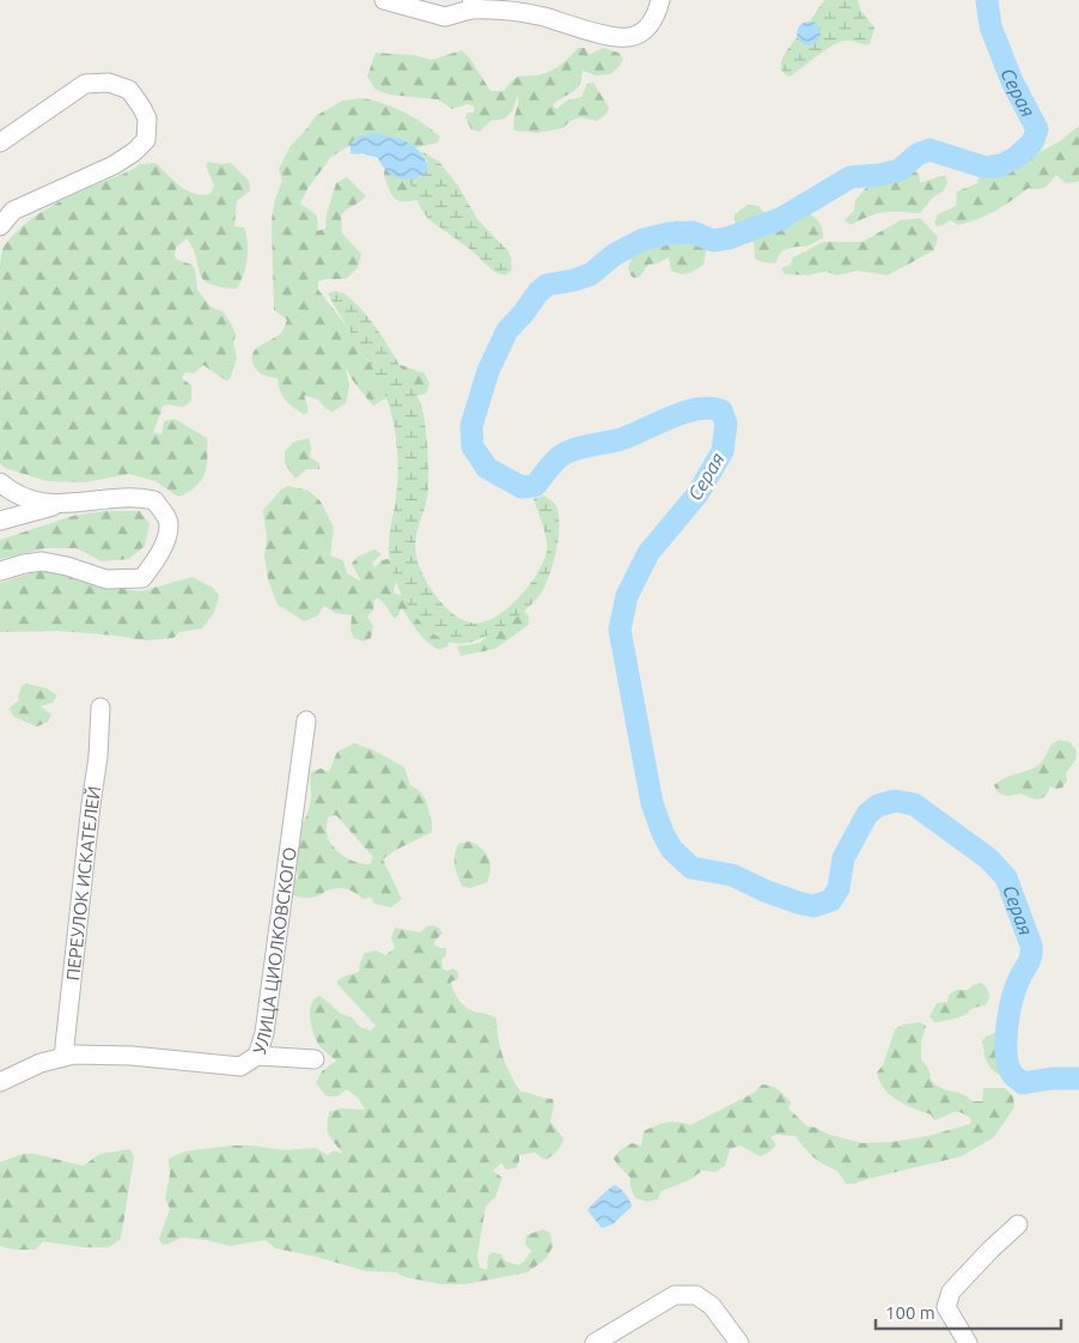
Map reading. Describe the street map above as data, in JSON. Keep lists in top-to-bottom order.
{
  "streets": {
    "street": ["ПЕРЕУЛОК ИСКАТЕЛЕЙ", "УЛИЦА ЦИОЛКОВСКОГО"]
  },
  "crossings": [
    ["ПЕРЕУЛОК ИСКАТЕЛЕЙ", "УЛИЦА ЦИОЛКОВСКОГО"]
  ],
  "water": ["Серая"],
  "scale_bar": "100 m"
}
